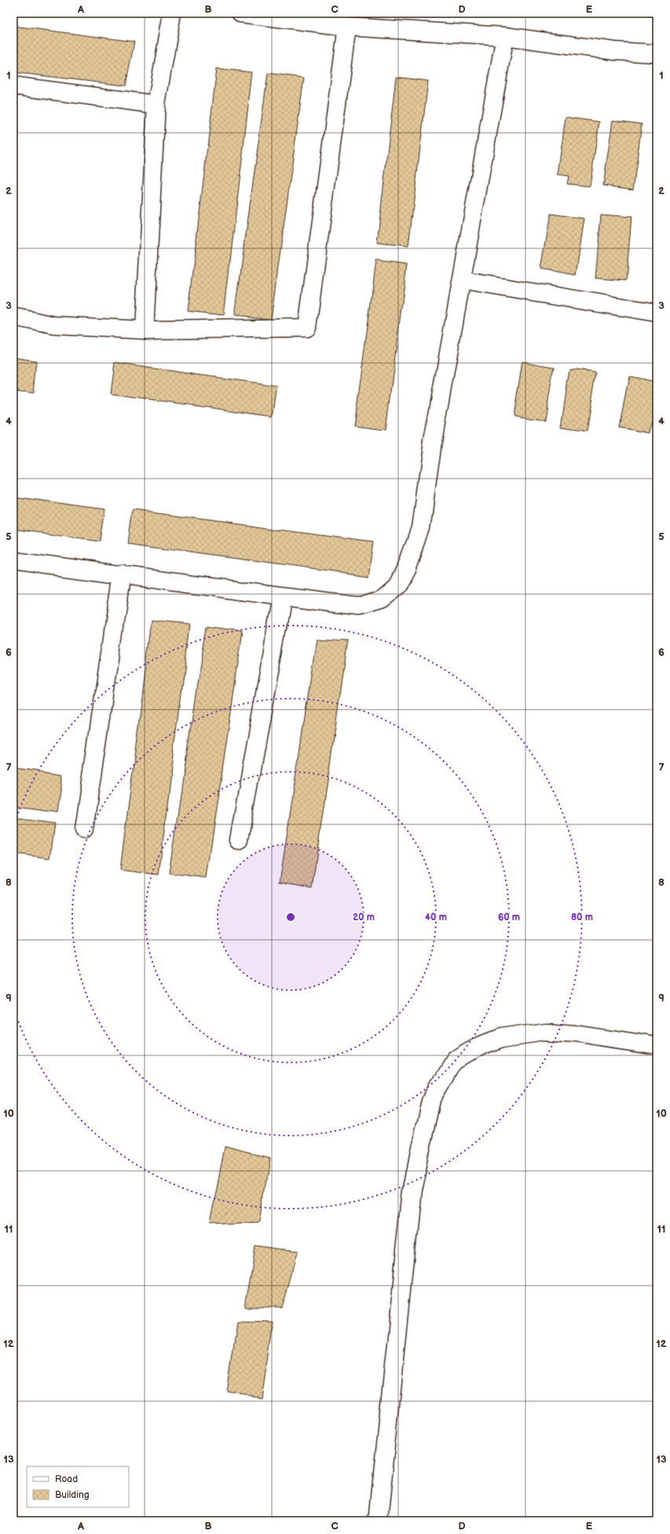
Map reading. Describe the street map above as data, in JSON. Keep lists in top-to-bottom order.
{
  "legend": ["Road", "Building"],
  "grid": {
    "columns": [
      "A",
      "B",
      "C",
      "D",
      "E"
    ],
    "rows": [
      "1",
      "2",
      "3",
      "4",
      "5",
      "6",
      "7",
      "8",
      "9",
      "10",
      "11",
      "12",
      "13"
    ]
  },
  "rings": [
    "20 m",
    "40 m",
    "60 m",
    "80 m"
  ]
}
